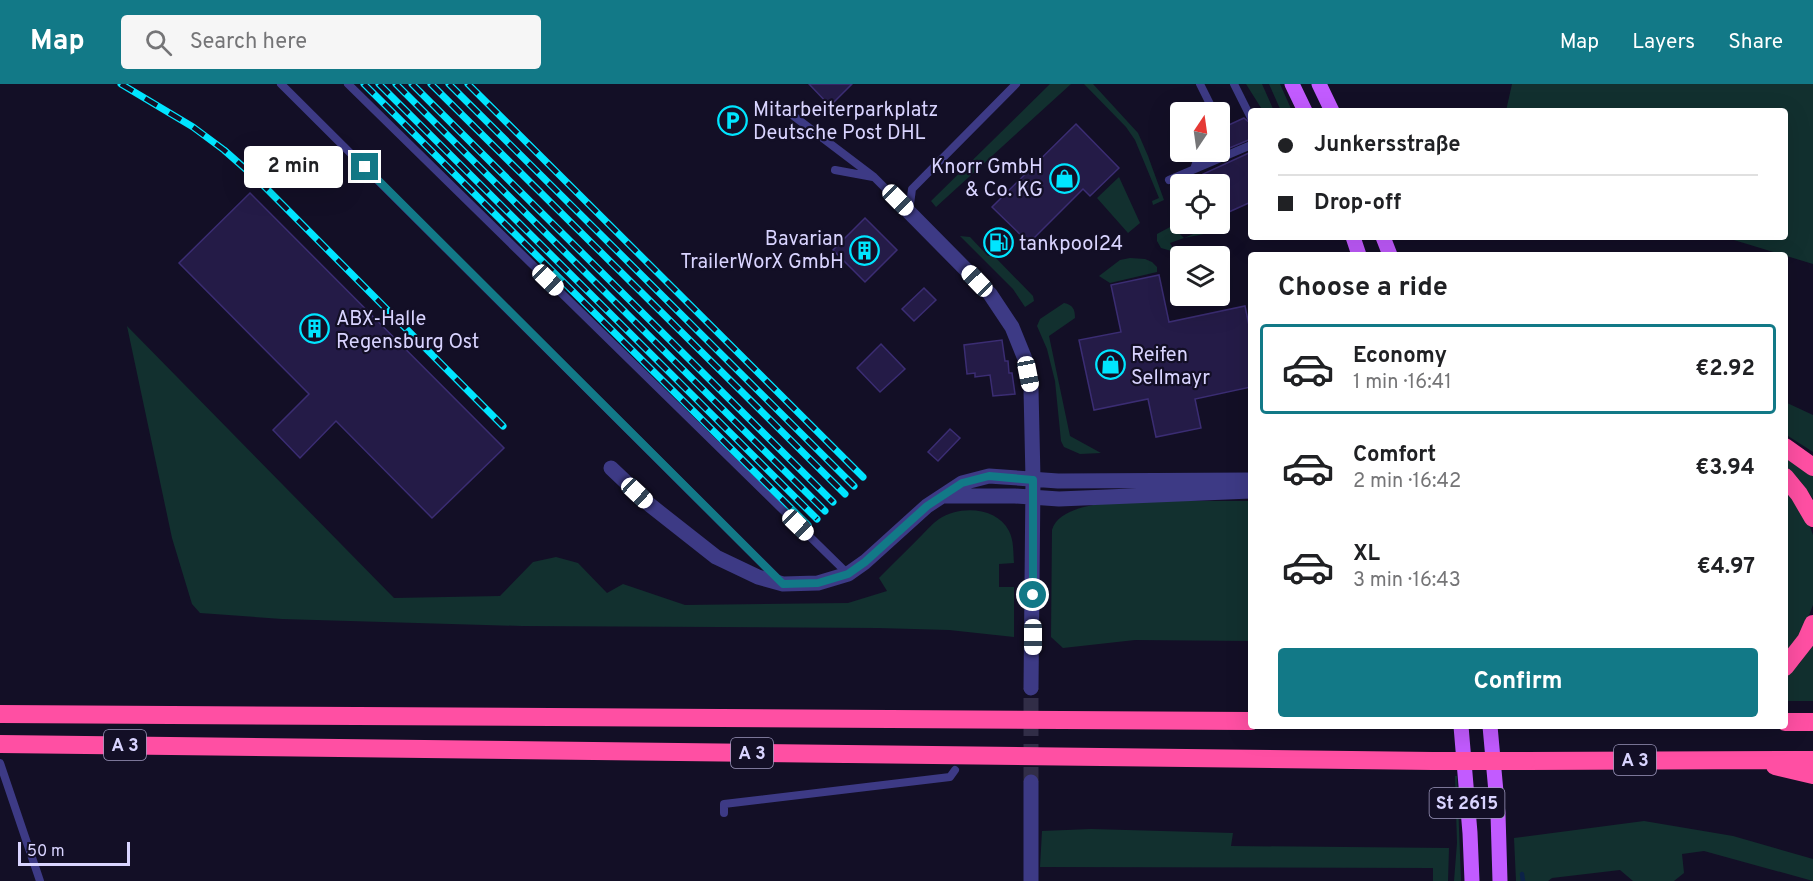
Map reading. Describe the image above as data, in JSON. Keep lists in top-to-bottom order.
{
  "streets": {
    "highway": ["A 3"],
    "main road": ["St 2615"]
  },
  "places": {
    "parking": ["Mitarbeiterparkplatz Deutsche Post DHL"],
    "shop": ["Knorr GmbH & Co. KG", "Reifen Sellmayr"],
    "fuel station": ["tankpool24"],
    "building": ["Bavarian TrailerWorX GmbH", "ABX-Halle Regensburg Ost"]
  },
  "scale_bar": "50 m",
  "north": "top",
  "page": {
    "header": "Map",
    "search": "Search here",
    "nav": ["Map", "Layers", "Share"],
    "banner": ["Junkersstraße", "Drop-off"],
    "bubble": "2 min",
    "heading": "Choose a ride",
    "list": [
      {
        "name": "Economy",
        "note": "1 min · 16:41",
        "value": "€2.92"
      },
      {
        "name": "Comfort",
        "note": "2 min · 16:42",
        "value": "€3.94"
      },
      {
        "name": "XL",
        "note": "3 min · 16:43",
        "value": "€4.97"
      }
    ],
    "buttons": "Confirm",
    "scale": "50 m"
  }
}
